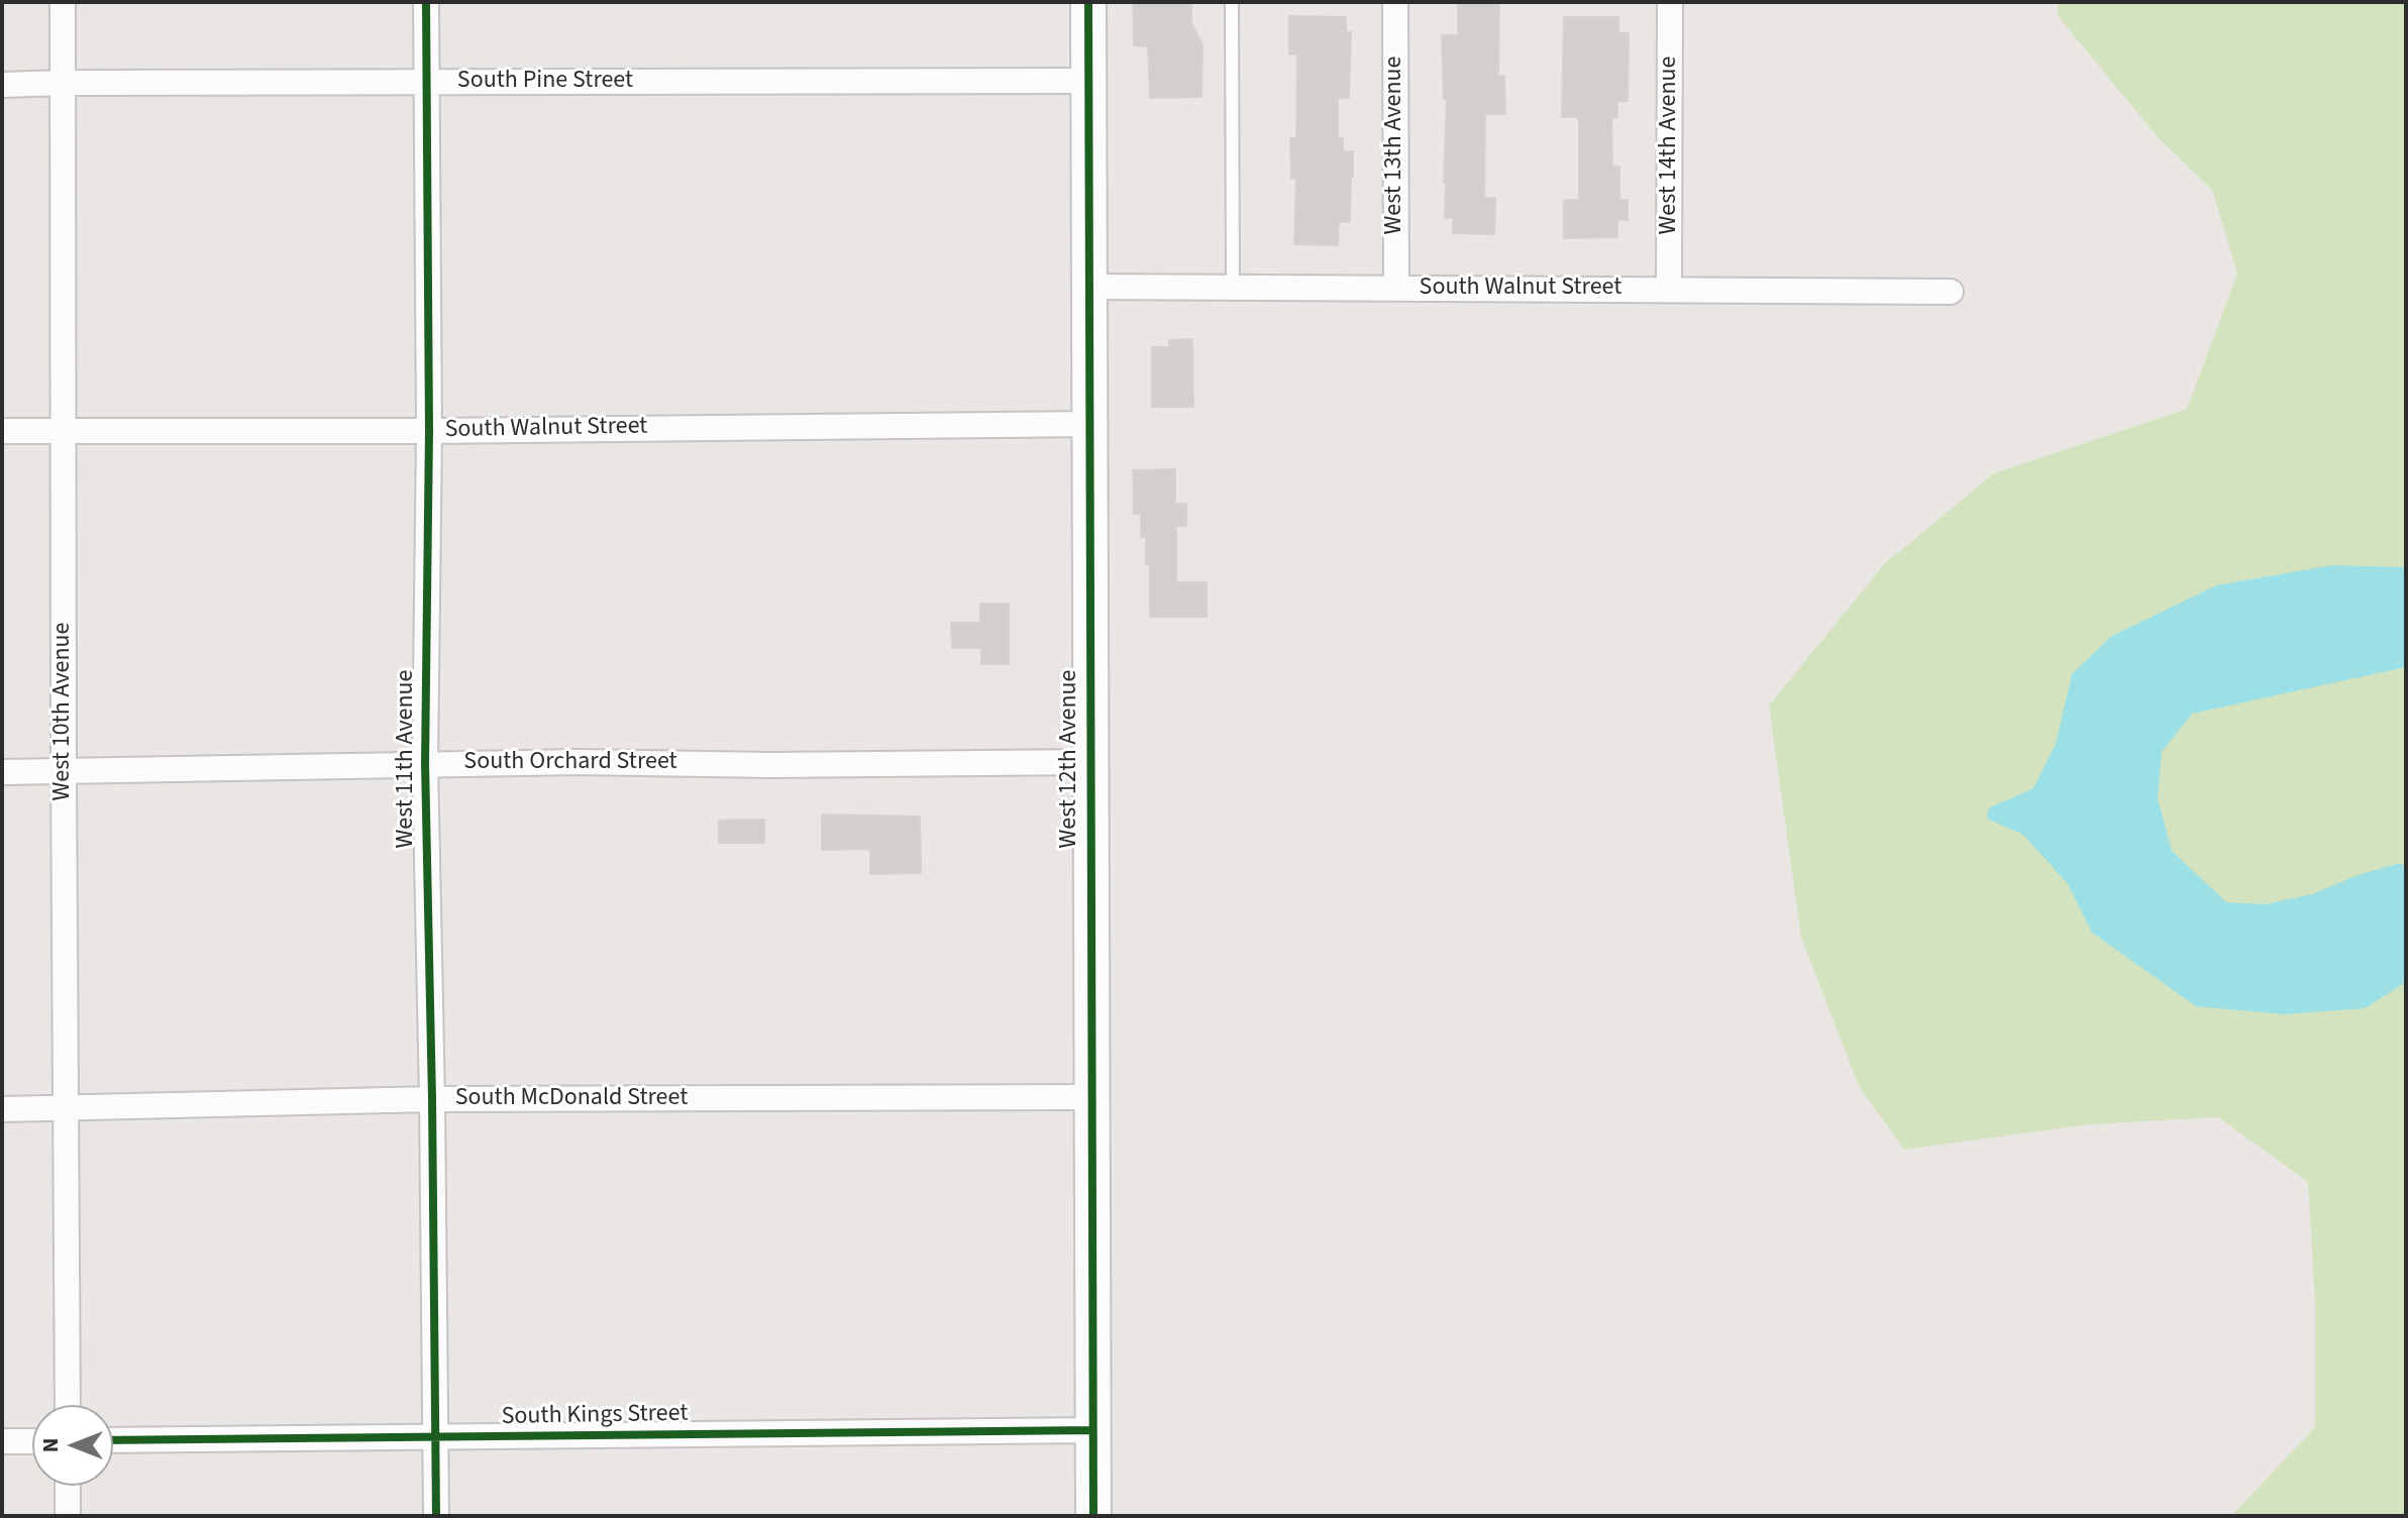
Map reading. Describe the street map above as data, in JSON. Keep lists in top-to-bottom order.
{
  "streets": {
    "main road": ["West 12th Avenue"],
    "street": [
      "South Pine Street",
      "West 13th Avenue",
      "West 14th Avenue",
      "South Walnut Street",
      "West 10th Avenue",
      "West 11th Avenue",
      "South Orchard Street",
      "South McDonald Street",
      "South Kings Street"
    ]
  },
  "crossings": [
    ["South Pine Street", "West 10th Avenue"],
    ["South Pine Street", "West 11th Avenue"],
    ["South Pine Street", "West 12th Avenue"],
    ["West 13th Avenue", "South Walnut Street"],
    ["West 14th Avenue", "South Walnut Street"],
    ["South Walnut Street", "West 10th Avenue"],
    ["South Walnut Street", "West 11th Avenue"],
    ["South Walnut Street", "West 12th Avenue"],
    ["West 10th Avenue", "South Orchard Street"],
    ["West 10th Avenue", "South McDonald Street"],
    ["West 11th Avenue", "South Orchard Street"],
    ["West 11th Avenue", "South McDonald Street"],
    ["West 11th Avenue", "South Kings Street"],
    ["West 12th Avenue", "South Orchard Street"],
    ["West 12th Avenue", "South McDonald Street"],
    ["West 12th Avenue", "South Kings Street"]
  ],
  "north": "left"
}
